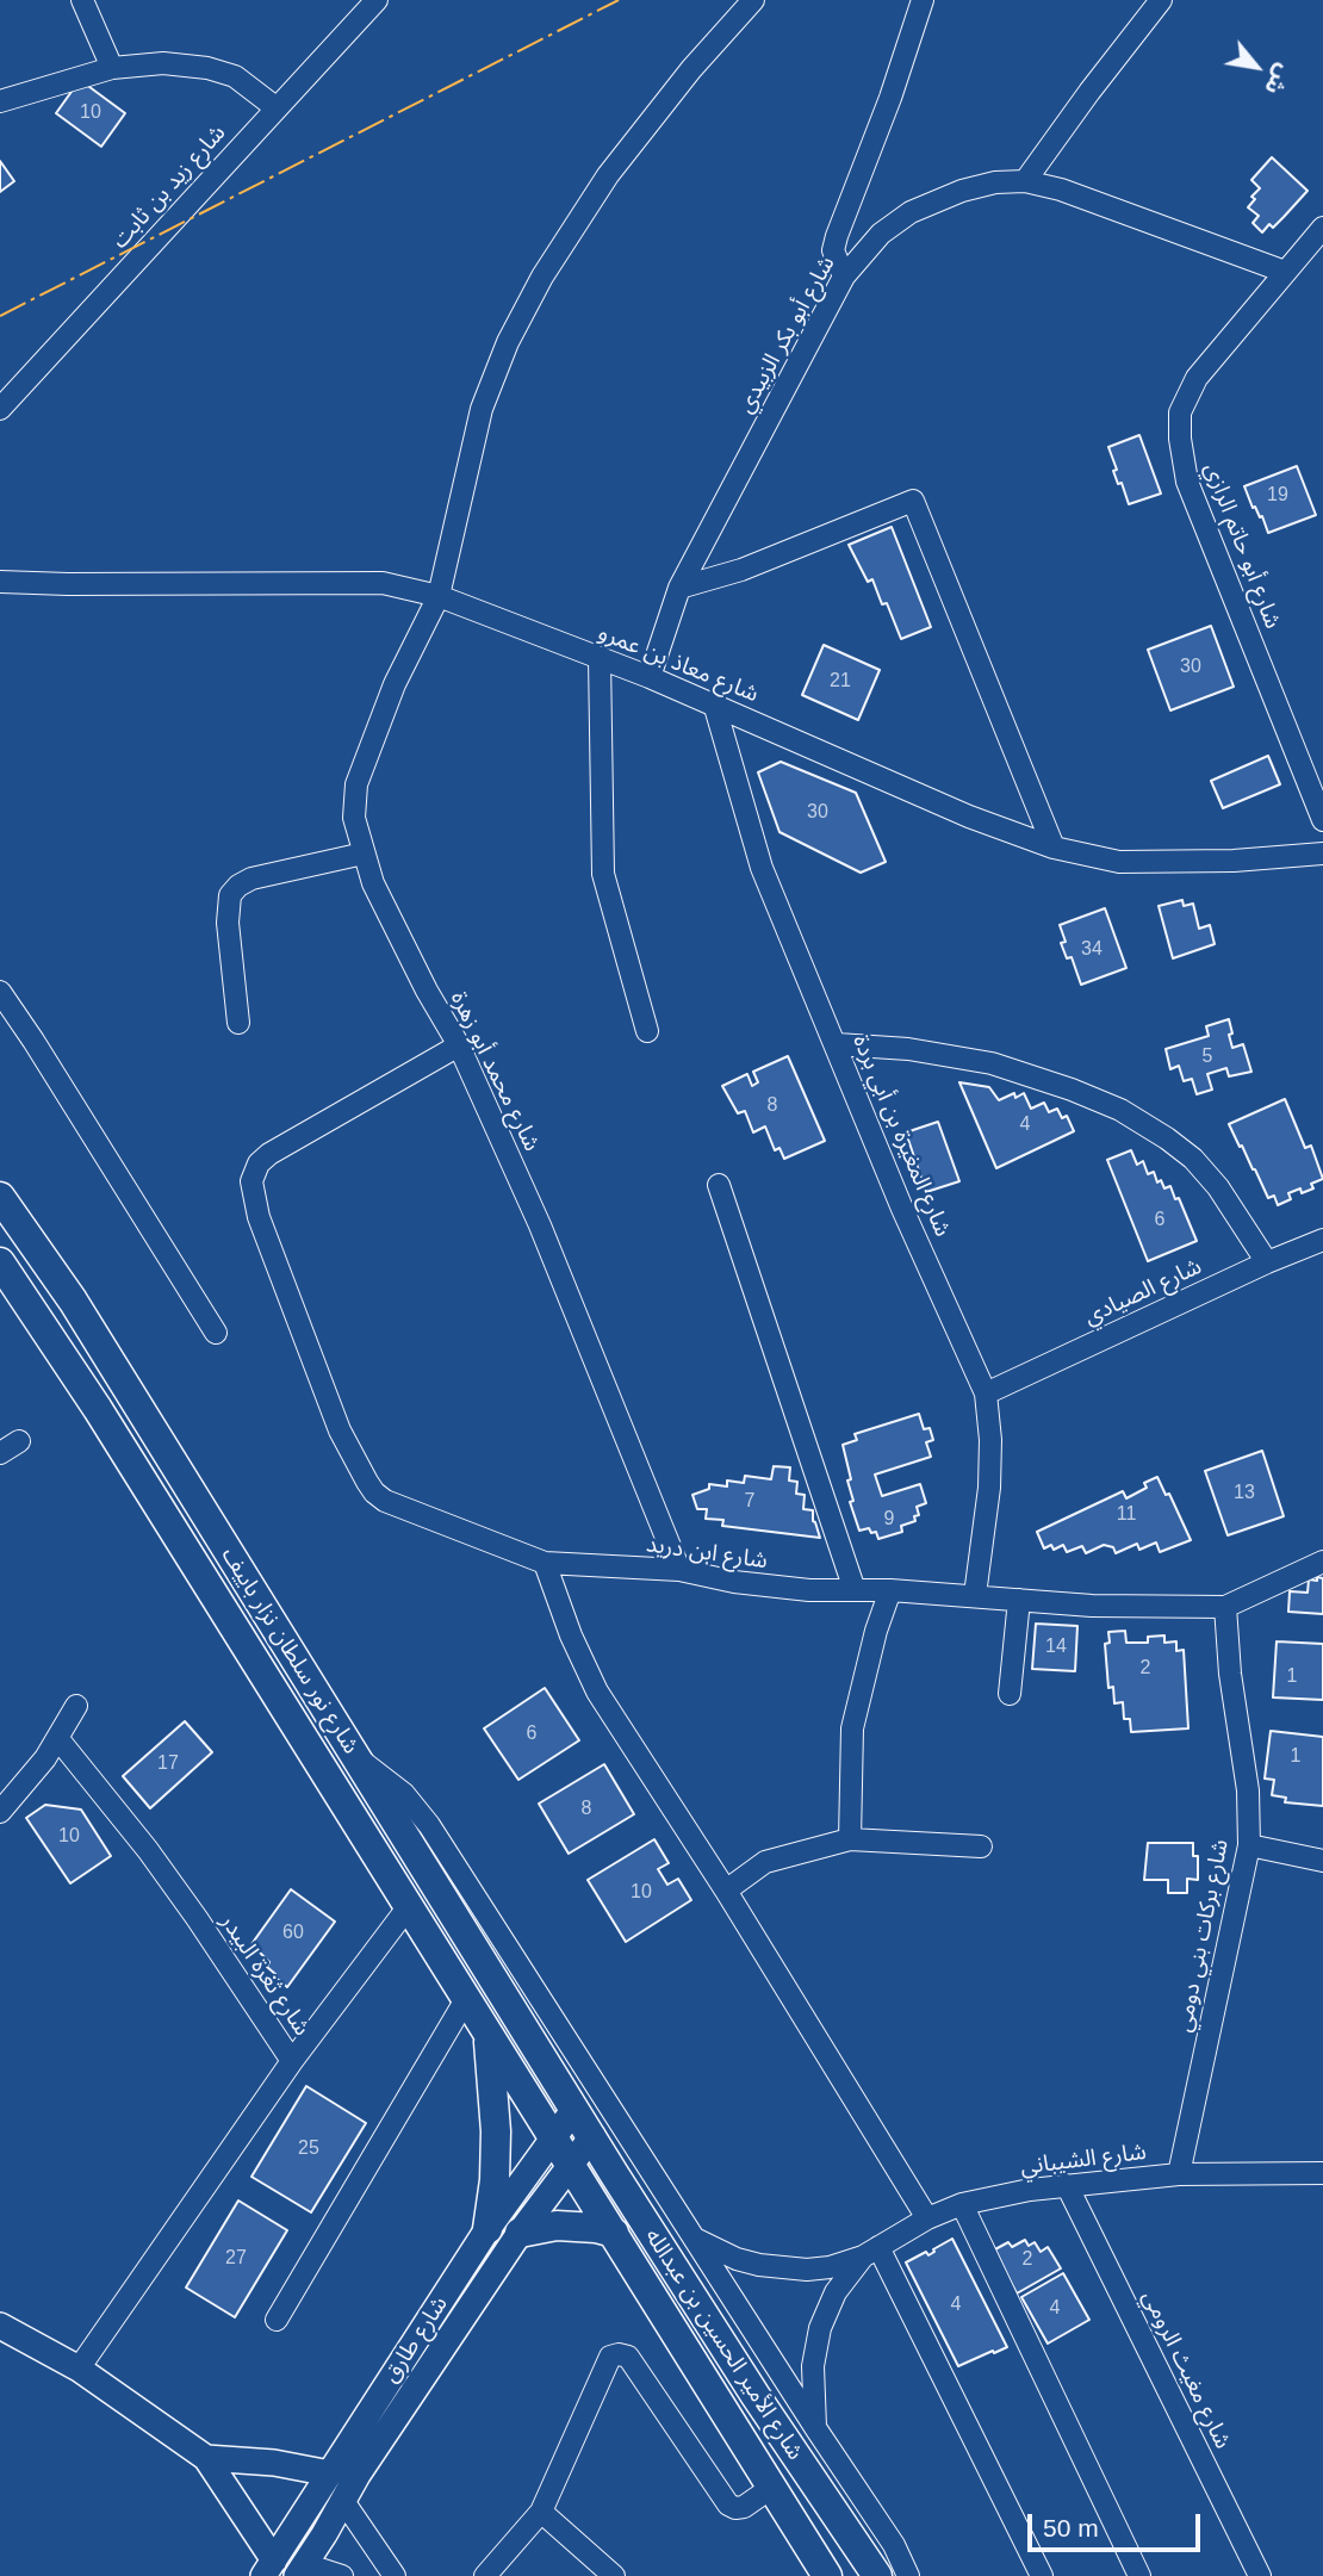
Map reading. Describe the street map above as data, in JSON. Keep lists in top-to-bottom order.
{
  "streets": {
    "main road": ["شارع نور سلطان نزار باييف", "شارع الأمير الحسين بن عبدالله"],
    "street": [
      "شارع زيد بن ثابت",
      "شارع أبو بكر الزبيدي",
      "شارع أبو حاتم الرازي",
      "شارع معاذ بن عمرو",
      "شارع محمد أبو زهرة",
      "شارع المغيرة بن أبي بردة",
      "شارع الصيادي",
      "شارع ابن دريد",
      "شارع بركات بني دومي",
      "شارع ثغرة البيدر",
      "شارع الشيباني",
      "شارع طارق",
      "شارع مغيث الرومي"
    ]
  },
  "crossings": [
    ["شارع أبو بكر الزبيدي", "شارع أبو حاتم الرازي"],
    ["شارع أبو بكر الزبيدي", "شارع معاذ بن عمرو"],
    ["شارع معاذ بن عمرو", "شارع محمد أبو زهرة"],
    ["شارع معاذ بن عمرو", "شارع المغيرة بن أبي بردة"],
    ["شارع محمد أبو زهرة", "شارع ابن دريد"],
    ["شارع المغيرة بن أبي بردة", "شارع الصيادي"],
    ["شارع المغيرة بن أبي بردة", "شارع ابن دريد"],
    ["شارع ابن دريد", "شارع بركات بني دومي"],
    ["شارع نور سلطان نزار باييف", "شارع طارق"],
    ["شارع نور سلطان نزار باييف", "شارع الأمير الحسين بن عبدالله"],
    ["شارع بركات بني دومي", "شارع الشيباني"],
    ["شارع الشيباني", "شارع مغيث الرومي"],
    ["شارع طارق", "شارع الأمير الحسين بن عبدالله"]
  ],
  "house_numbers": [
    "10",
    "19",
    "30",
    "21",
    "30",
    "34",
    "5",
    "8",
    "4",
    "6",
    "13",
    "7",
    "11",
    "9",
    "14",
    "2",
    "1",
    "6",
    "1",
    "17",
    "8",
    "10",
    "10",
    "60",
    "25",
    "27",
    "2",
    "4",
    "4"
  ],
  "scale_bar": "50 m",
  "north": "bottom right"
}
